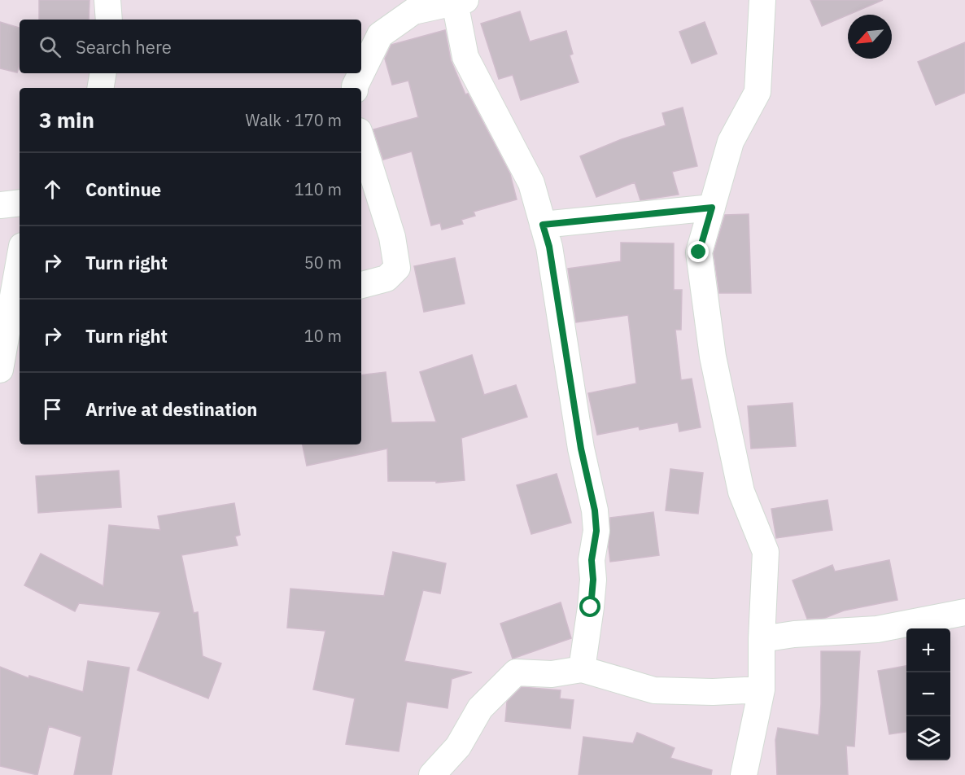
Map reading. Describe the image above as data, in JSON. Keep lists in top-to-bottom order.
{
  "north": "bottom left",
  "page": {
    "search": "Search here",
    "heading": ["3 min", "Walk · 170 m"],
    "list": [
      ["Continue", "110 m"],
      ["Turn right", "50 m"],
      ["Turn right", "10 m"],
      "Arrive at destination"
    ],
    "map_buttons": ["+", "−"]
  }
}
